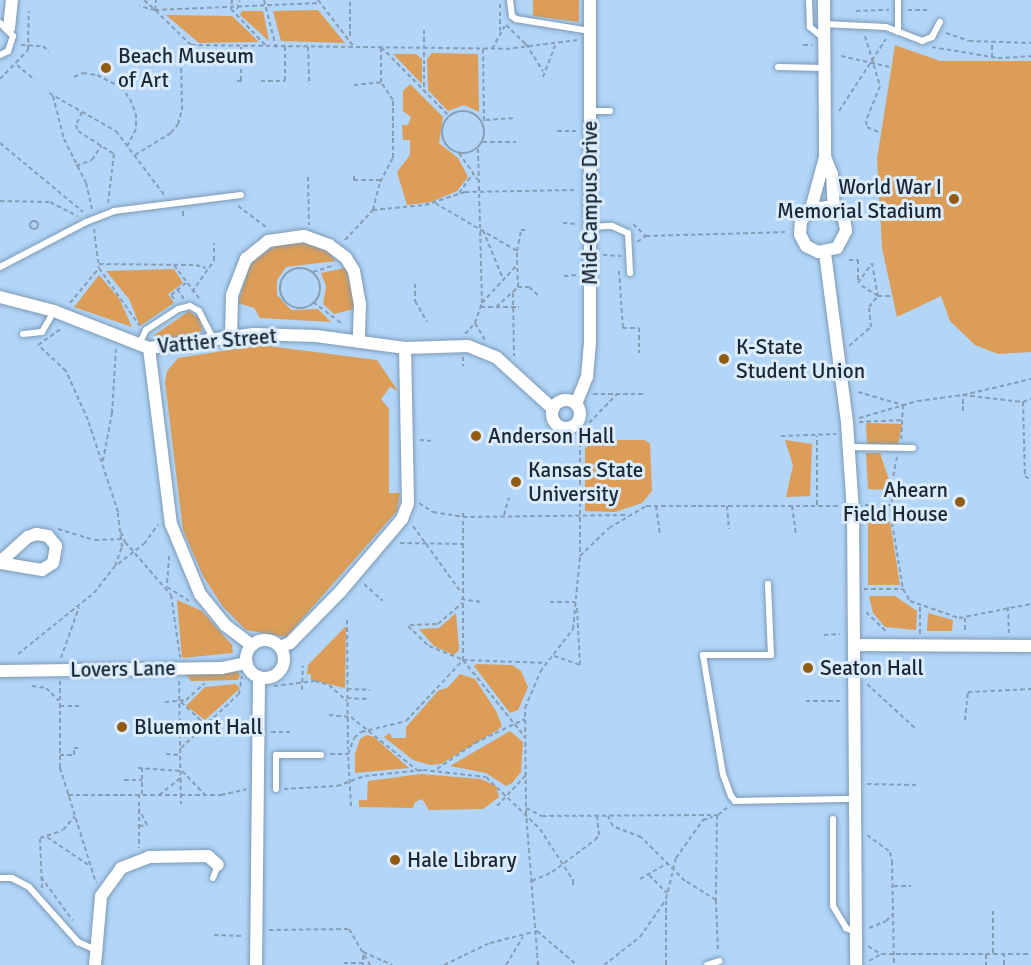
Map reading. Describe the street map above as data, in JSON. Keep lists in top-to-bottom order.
{
  "streets": {
    "street": ["Mid-Campus Drive", "Vattier Street", "Lovers Lane"]
  },
  "crossings": [
    ["Mid-Campus Drive", "Vattier Street"]
  ],
  "places": [
    "Beach Museum of Art",
    "World War I Memorial Stadium",
    "K-State Student Union",
    "Anderson Hall",
    "Kansas State University",
    "Ahearn Field House",
    "Seaton Hall",
    "Bluemont Hall",
    "Hale Library"
  ]
}
